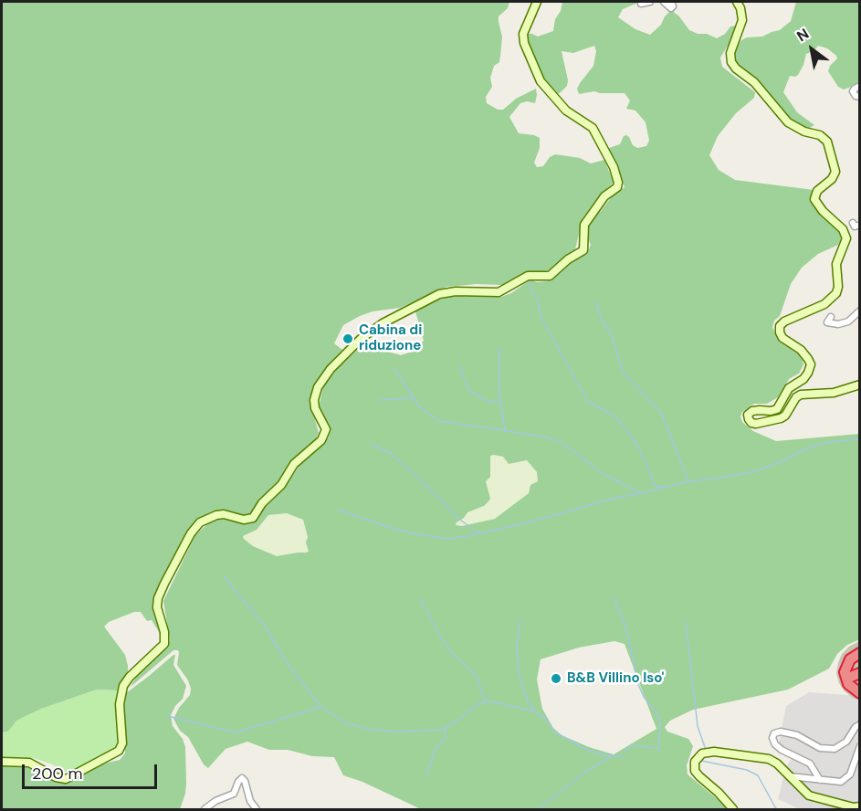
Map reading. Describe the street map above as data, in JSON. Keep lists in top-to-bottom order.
{
  "places": ["Cabina di riduzione", "B&B Villino Iso'"],
  "scale_bar": "200 m",
  "north": "top left"
}
